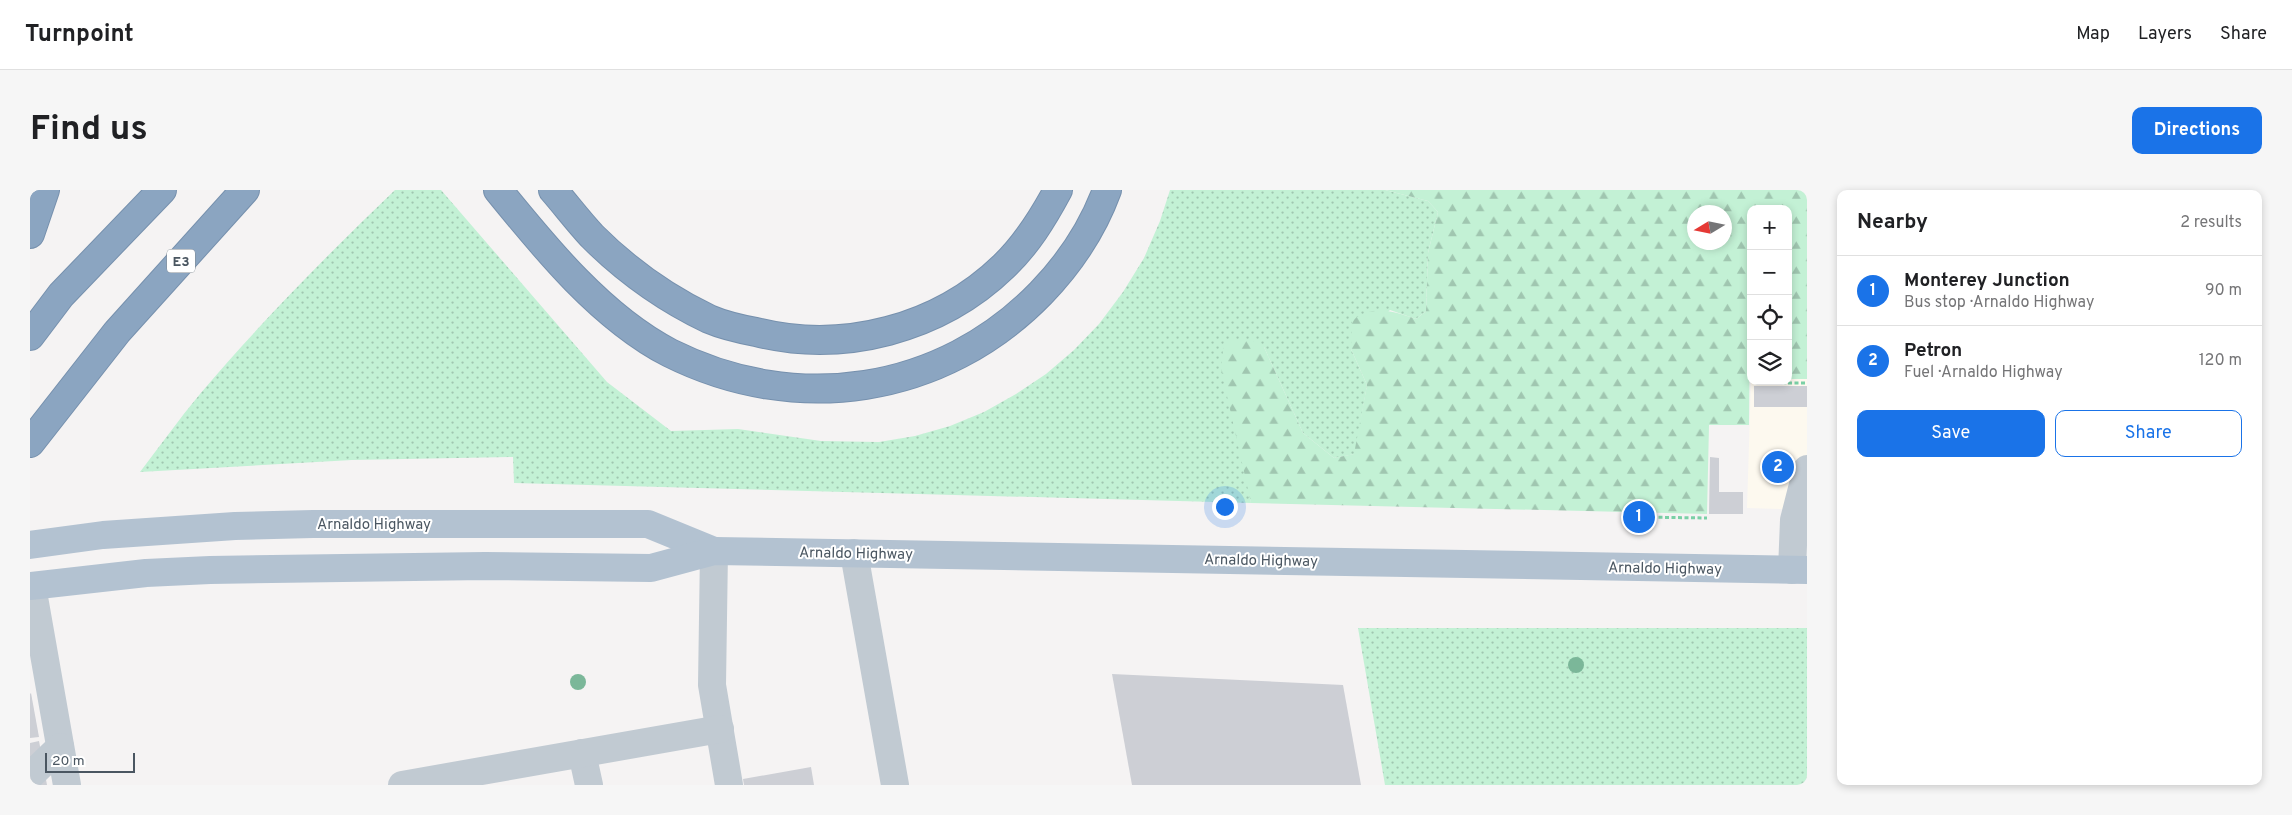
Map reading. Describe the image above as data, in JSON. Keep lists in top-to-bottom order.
{
  "streets": {
    "highway": ["E3"],
    "main road": ["Arnaldo Highway"]
  },
  "scale_bar": "20 m",
  "north": "left",
  "page": {
    "header": "Turnpoint",
    "nav": ["Map", "Layers", "Share"],
    "buttons": [
      "Directions",
      ["Save", "Share"]
    ],
    "title": "Find us",
    "heading": ["Nearby", "2 results"],
    "map_buttons": ["+", "−"],
    "list": [
      {
        "mark": "1",
        "name": "Monterey Junction",
        "note": "Bus stop · Arnaldo Highway",
        "value": "90 m"
      },
      {
        "mark": "2",
        "name": "Petron",
        "note": "Fuel · Arnaldo Highway",
        "value": "120 m"
      }
    ],
    "pins": ["2", "1"],
    "scale": "20 m"
  }
}
